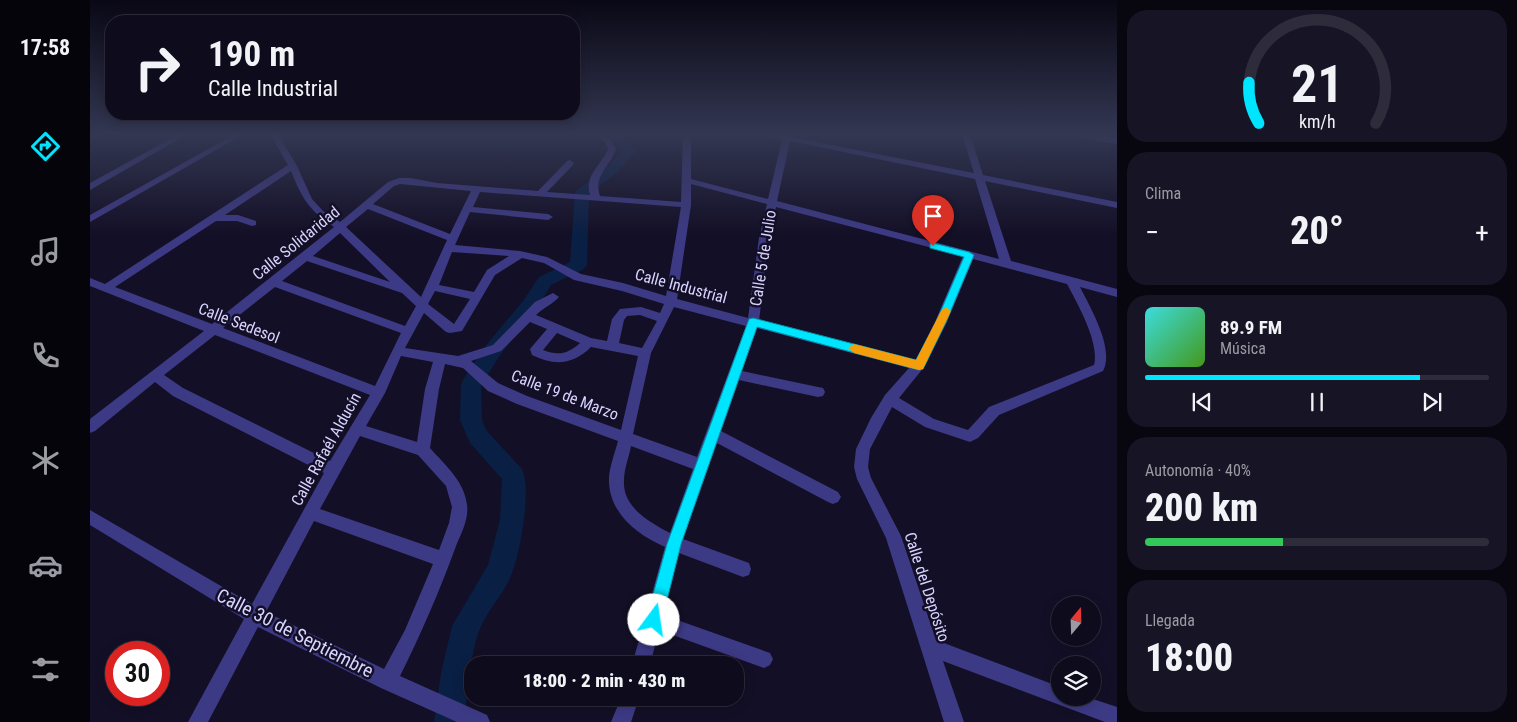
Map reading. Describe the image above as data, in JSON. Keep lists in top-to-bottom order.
{
  "streets": {
    "street": [
      "Calle Solidaridad",
      "Calle 5 de Julio",
      "Calle Industrial",
      "Calle Sedesol",
      "Calle 19 de Marzo",
      "Calle Rafaél Alducín",
      "Calle del Depósito",
      "Calle 30 de Septiembre"
    ]
  },
  "crossings": [
    ["Calle Solidaridad", "Calle Industrial"],
    ["Calle Solidaridad", "Calle Sedesol"],
    ["Calle Solidaridad", "Calle Rafaél Alducín"],
    ["Calle 5 de Julio", "Calle Industrial"],
    ["Calle 5 de Julio", "Calle 19 de Marzo"],
    ["Calle Industrial", "Calle Rafaél Alducín"],
    ["Calle Industrial", "Calle del Depósito"],
    ["Calle Sedesol", "Calle Rafaél Alducín"],
    ["Calle 19 de Marzo", "Calle Rafaél Alducín"],
    ["Calle Rafaél Alducín", "Calle 30 de Septiembre"]
  ],
  "north": "top",
  "page": {
    "tabs": "17:58",
    "turn": ["190 m", "Calle Industrial"],
    "tile": [
      "Clima",
      ["Autonomía · 40%", "200 km"],
      ["Llegada", "18:00"]
    ],
    "heat": ["−", "20°", "+"],
    "song": ["89.9 FM", "Música"],
    "limit": "30",
    "trip": "18:00 · 2 min · 430 m",
    "gauge": ["21", "km/h"]
  }
}
